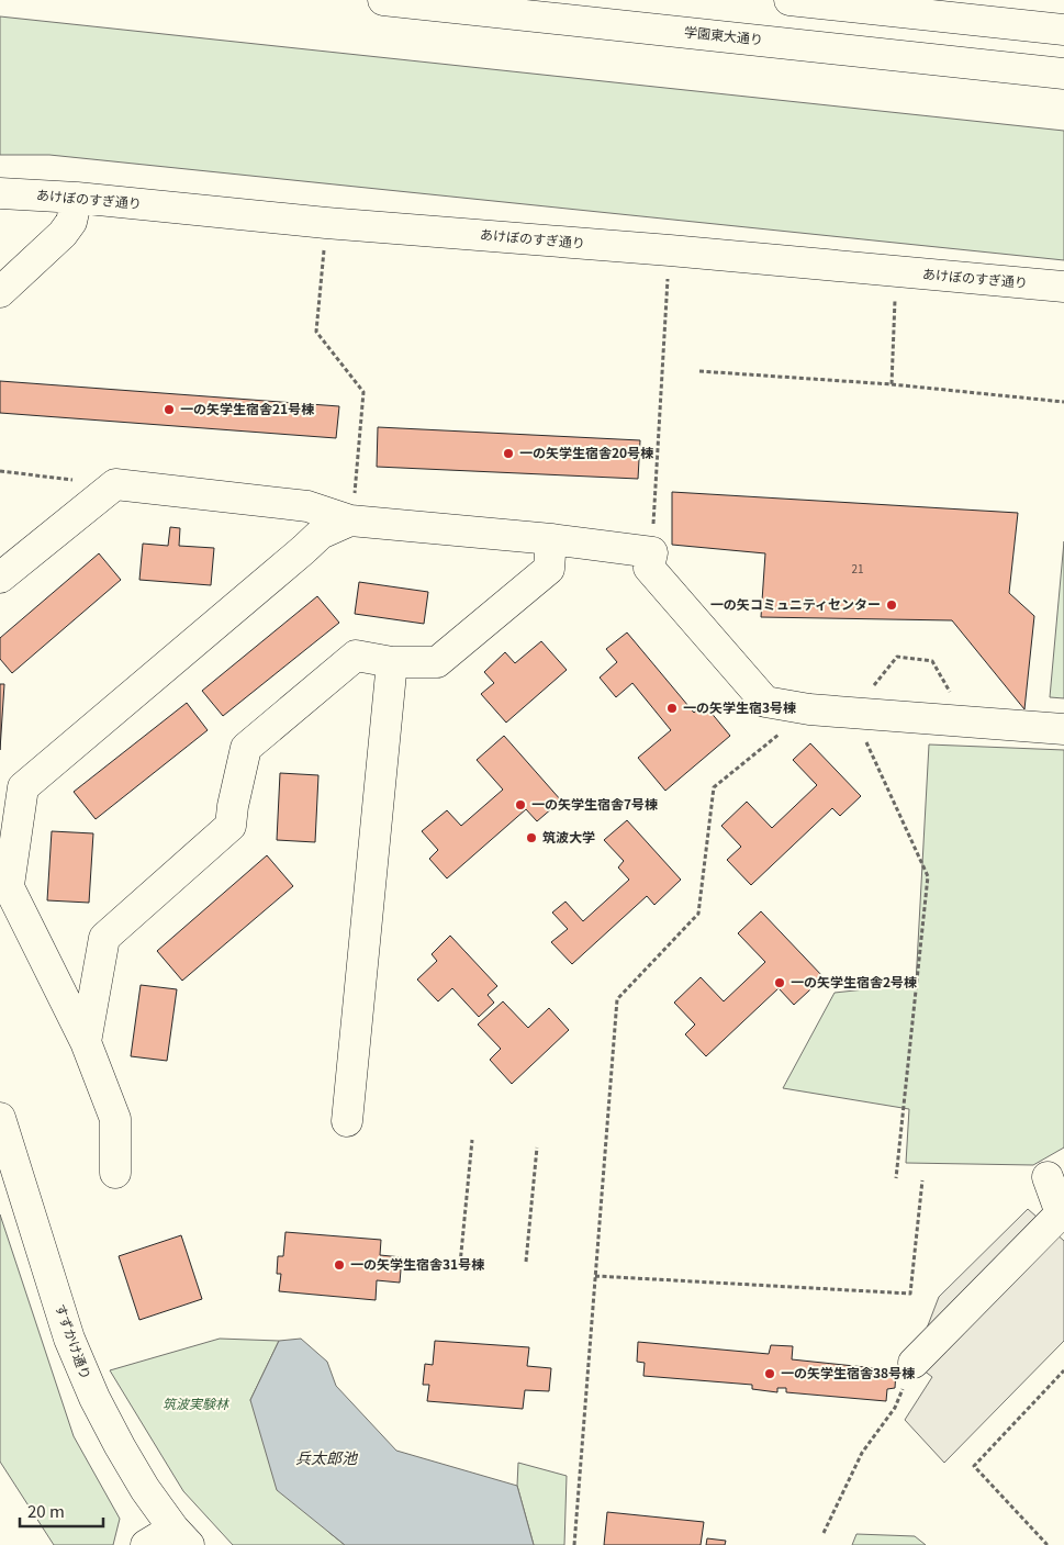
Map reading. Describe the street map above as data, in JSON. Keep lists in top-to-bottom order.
{
  "streets": {
    "street": ["学園東大通り", "あけぼのすぎ通り", "すずかけ通り"]
  },
  "water": ["兵太郎池"],
  "parks": ["筑波実験林"],
  "places": [
    "一の矢学生宿舎21号棟",
    "一の矢学生宿舎20号棟",
    "一の矢コミュニティセンター",
    "一の矢学生宿3号棟",
    "一の矢学生宿舎7号棟",
    "筑波大学",
    "一の矢学生宿舎2号棟",
    "一の矢学生宿舎31号棟",
    "一の矢学生宿舎38号棟"
  ],
  "house_numbers": ["21"],
  "scale_bar": "20 m"
}
